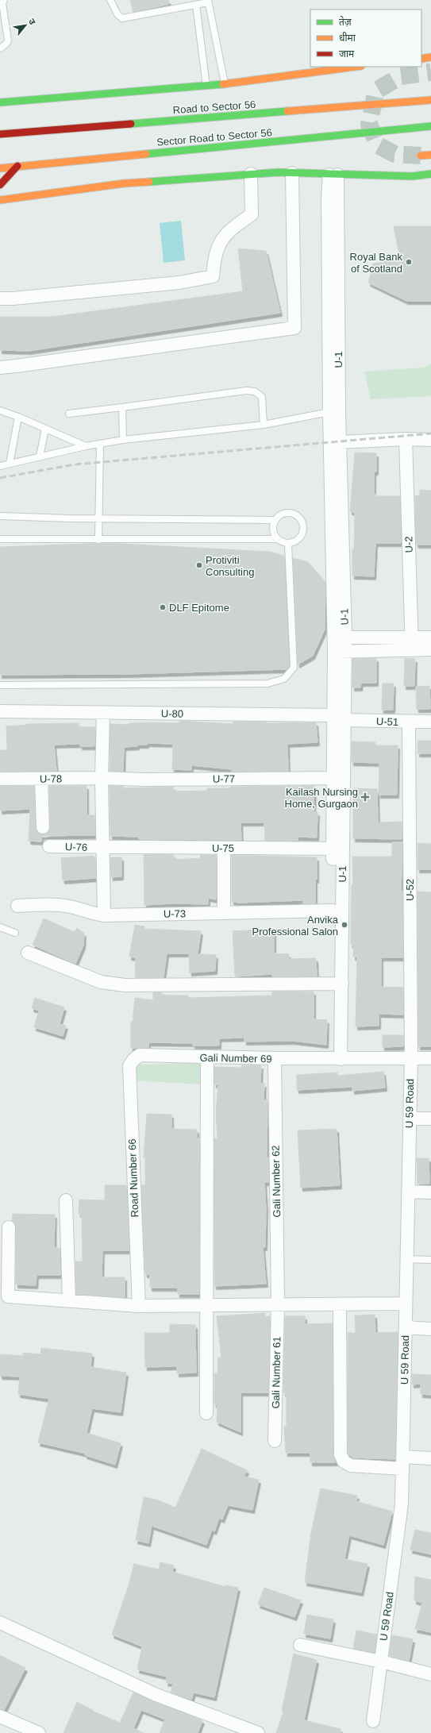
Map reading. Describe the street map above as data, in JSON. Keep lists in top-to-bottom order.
{
  "streets": {
    "main road": ["Road to Sector 56", "Sector Road to Sector 56"],
    "street": [
      "U-1",
      "U-2",
      "U-80",
      "U-51",
      "U-78",
      "U-77",
      "U-76",
      "U-75",
      "U-52",
      "U-73",
      "Gali Number 69",
      "U 59 Road",
      "Road Number 66",
      "Gali Number 62",
      "Gali Number 61"
    ]
  },
  "crossings": [
    ["U-1", "U-80"],
    ["U-1", "U-51"],
    ["U-1", "U-77"],
    ["U-1", "U-75"],
    ["U-1", "U-73"],
    ["U-1", "Gali Number 69"],
    ["U-80", "U-51"],
    ["U-51", "U-52"],
    ["U-78", "U-77"],
    ["U-76", "U-75"],
    ["U-52", "Gali Number 69"],
    ["U-52", "U 59 Road"],
    ["Gali Number 69", "U 59 Road"],
    ["Gali Number 69", "Road Number 66"],
    ["Gali Number 69", "Gali Number 62"],
    ["Gali Number 62", "Gali Number 61"]
  ],
  "places": {
    "other": [
      "Royal Bank of Scotland",
      "Protiviti Consulting",
      "DLF Epitome",
      "Anvika Professional Salon"
    ],
    "health": ["Kailash Nursing Home, Gurgaon"]
  },
  "legend": ["तेज़", "धीमा", "जाम"],
  "north": "top right"
}
